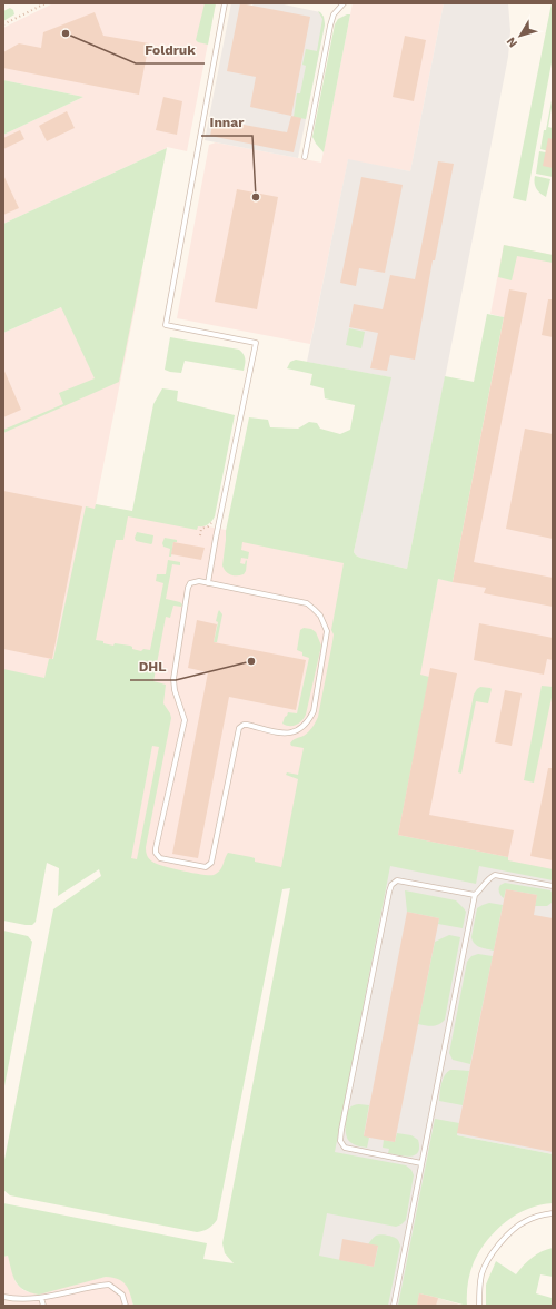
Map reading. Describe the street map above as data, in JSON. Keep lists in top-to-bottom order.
{
  "places": ["Foldruk", "Innar", "DHL"],
  "north": "bottom left"
}
